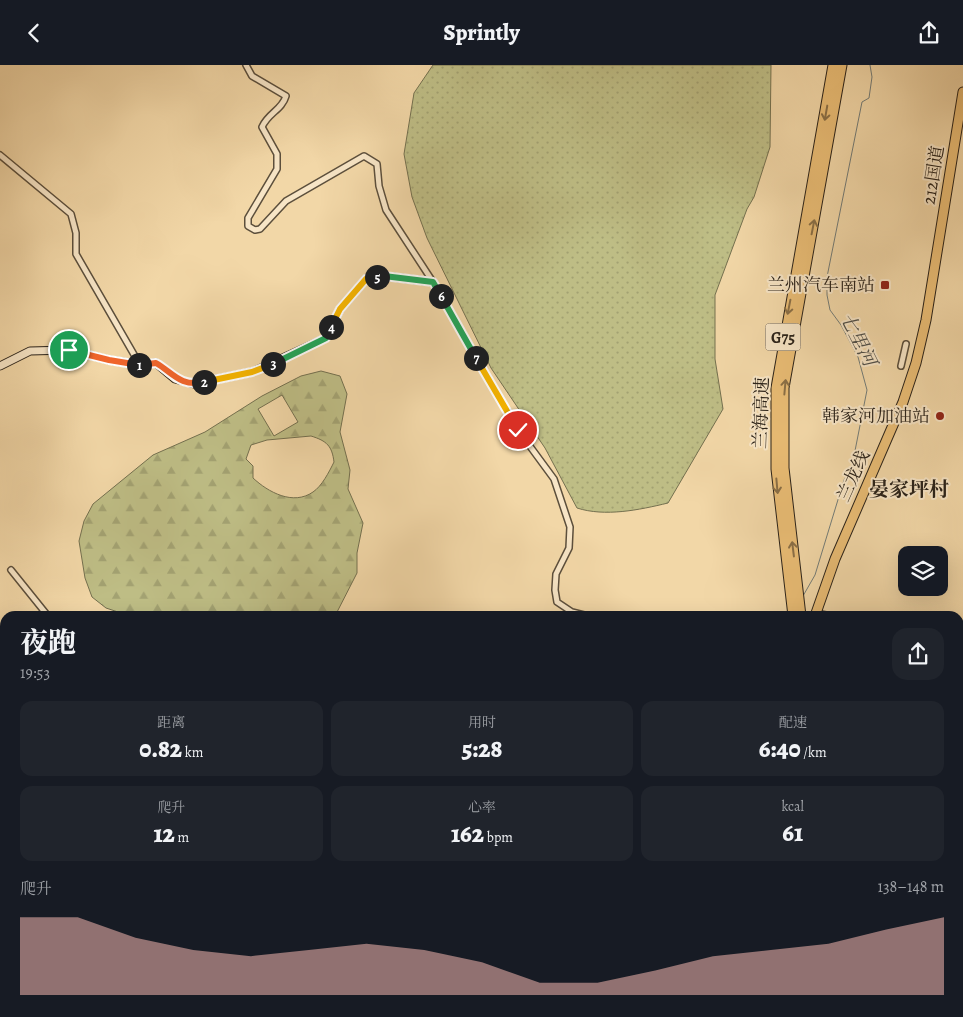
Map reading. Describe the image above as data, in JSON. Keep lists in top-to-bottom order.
{
  "streets": {
    "highway": [
      "212国道",
      "G75",
      "兰海高速",
      "兰龙线"
    ]
  },
  "crossings": [
    ["212国道", "兰龙线"]
  ],
  "districts": ["晏家坪村"],
  "water": ["七里河"],
  "places": {
    "transit": ["兰州汽车南站"],
    "other": ["韩家河加油站"]
  },
  "page": {
    "header": "Sprintly",
    "pins": [
      "5",
      "6",
      "4",
      "7",
      "3",
      "1",
      "2"
    ],
    "heading": ["夜跑", "19:53"],
    "stats": [
      ["距离", "0.82 km"],
      ["用时", "5:28"],
      ["配速", "6:40 /km"],
      ["爬升", "12 m"],
      ["心率", "162 bpm"],
      ["kcal", "61"]
    ],
    "chart": ["爬升", "138–148 m"]
  }
}
